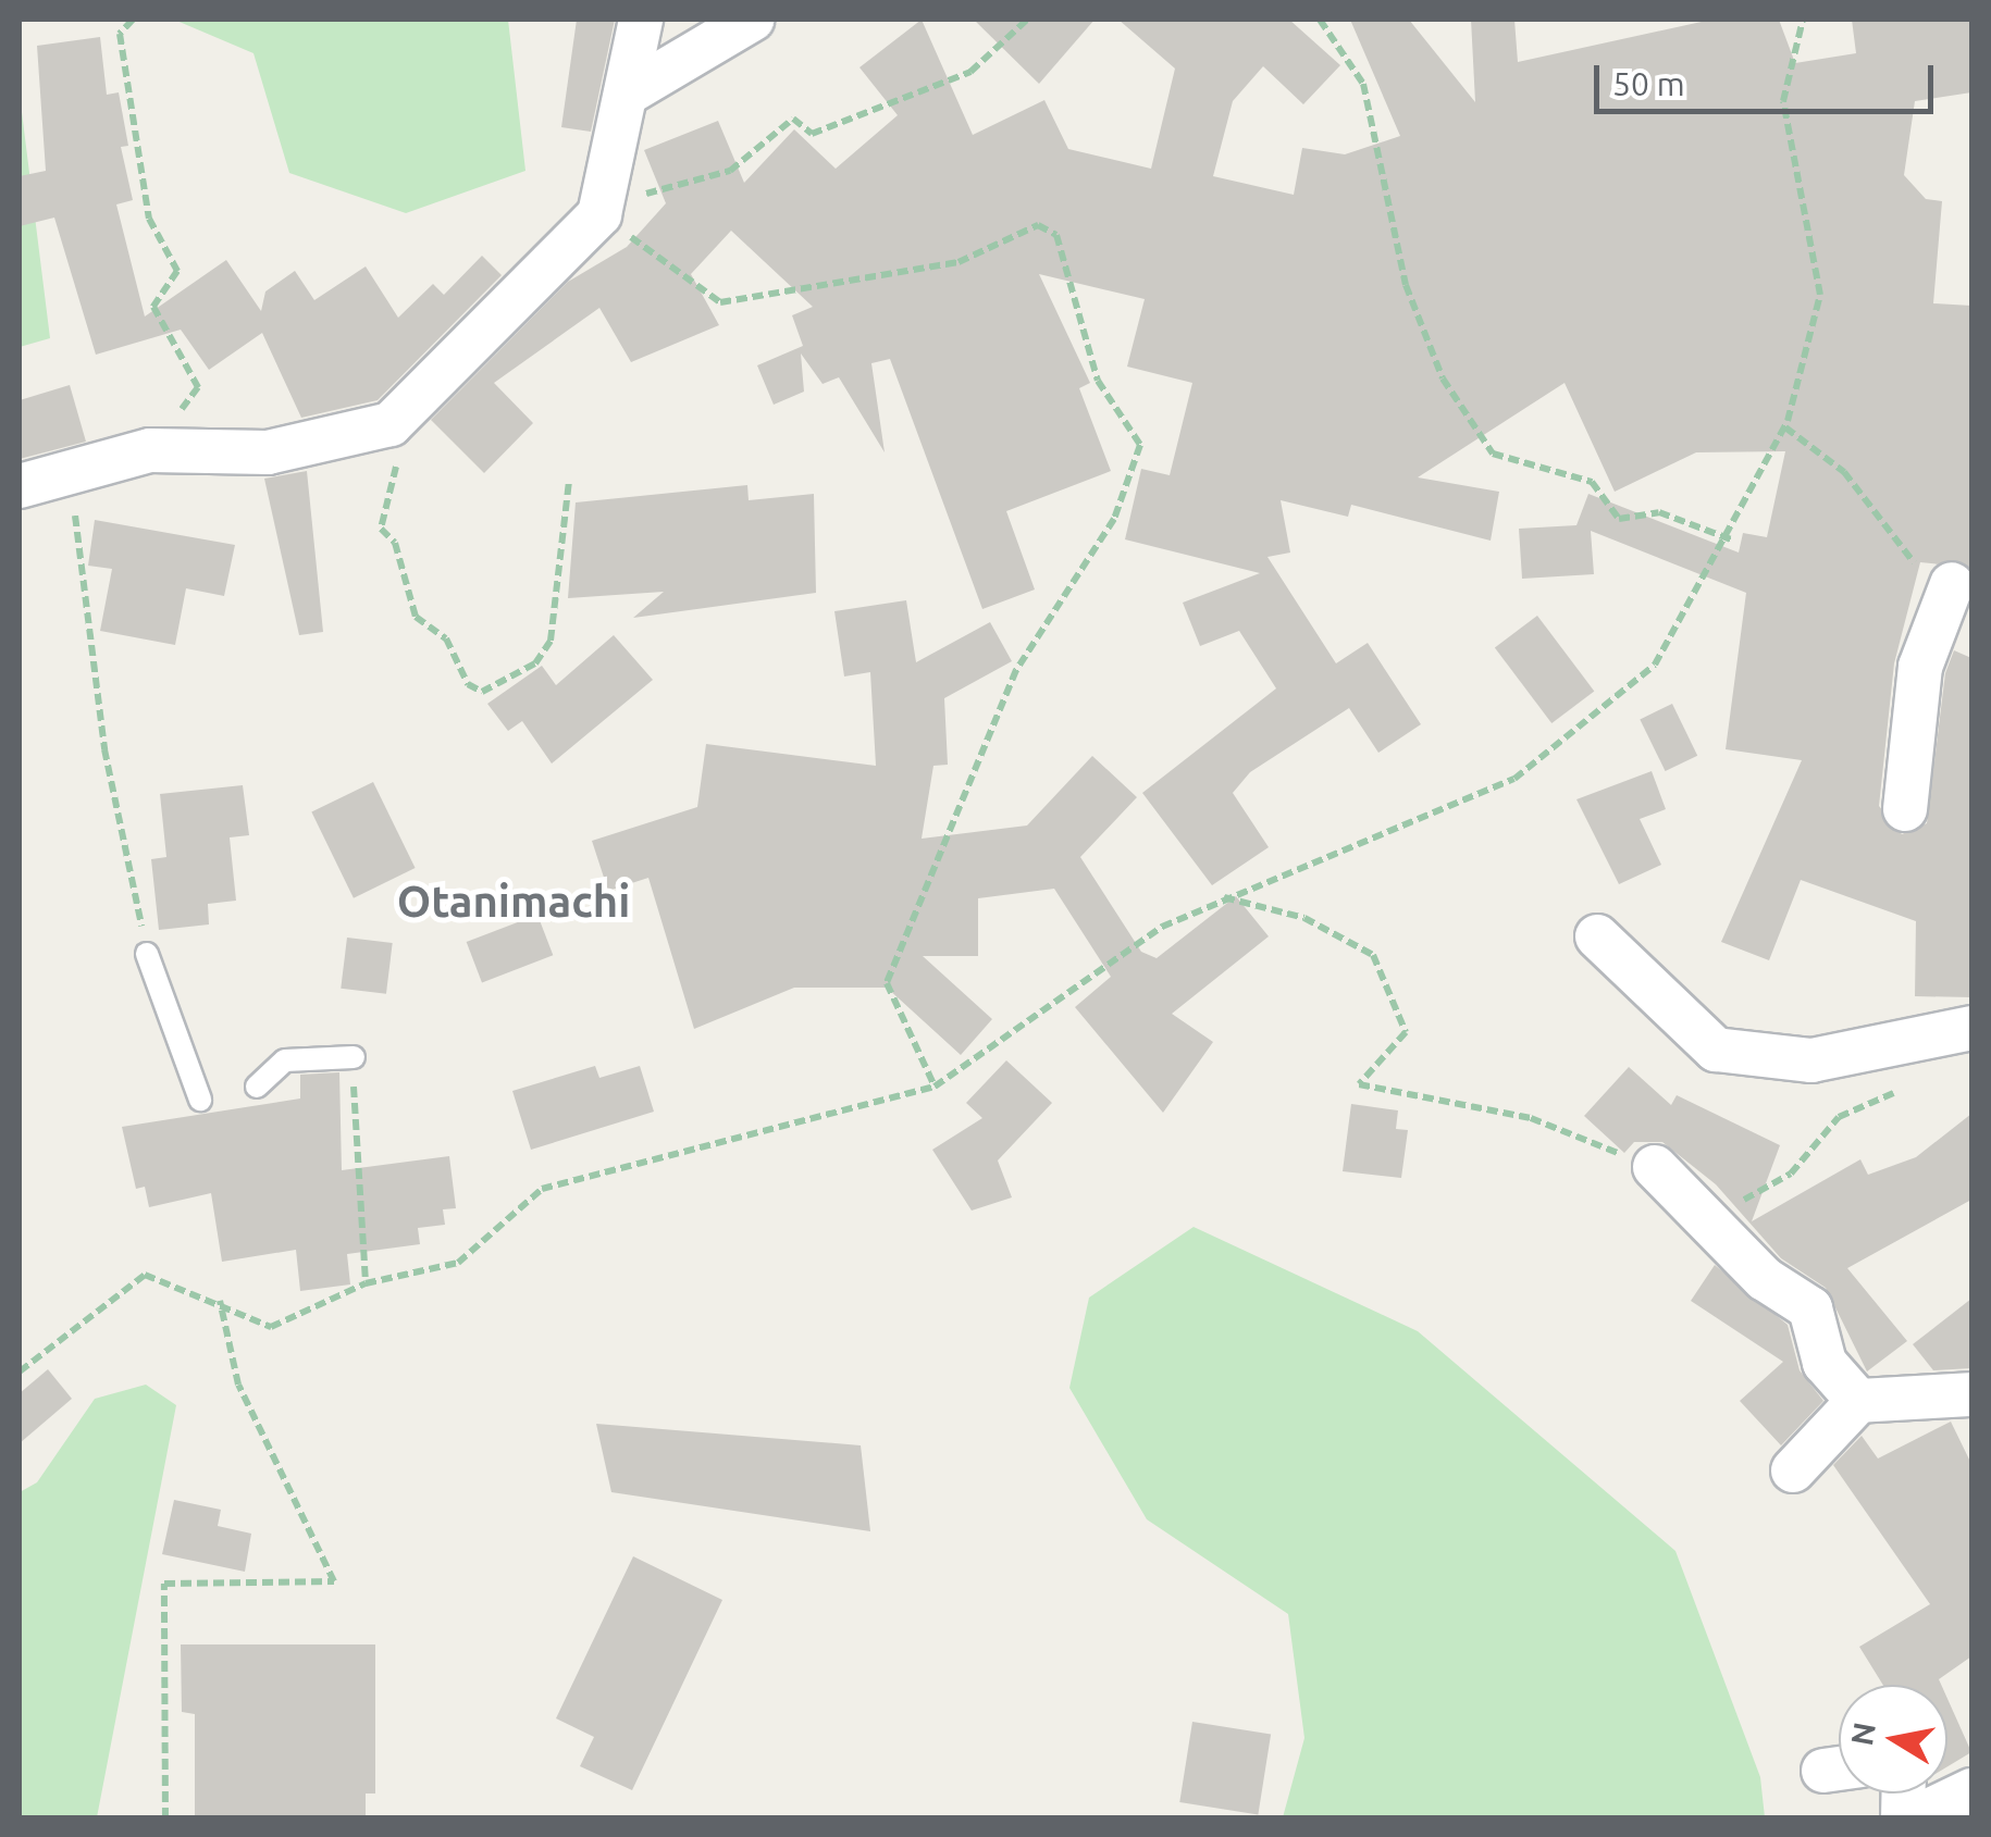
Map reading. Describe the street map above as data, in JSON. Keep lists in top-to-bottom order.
{
  "districts": ["Otanimachi"],
  "scale_bar": "50 m",
  "north": "left"
}
